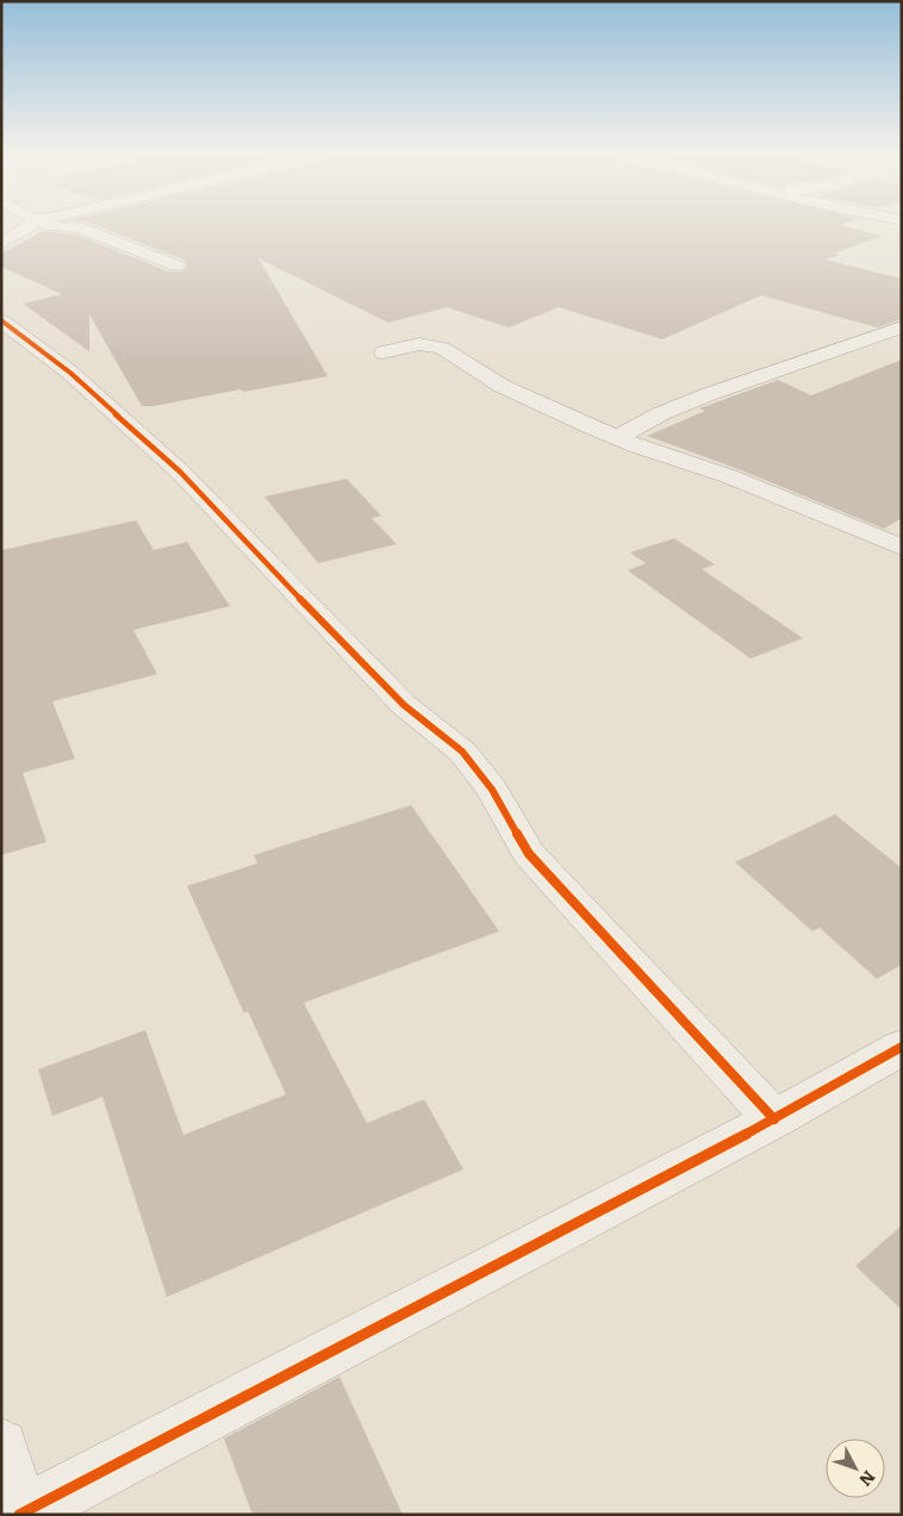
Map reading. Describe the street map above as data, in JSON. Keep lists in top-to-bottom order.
{
  "north": "bottom right"
}
